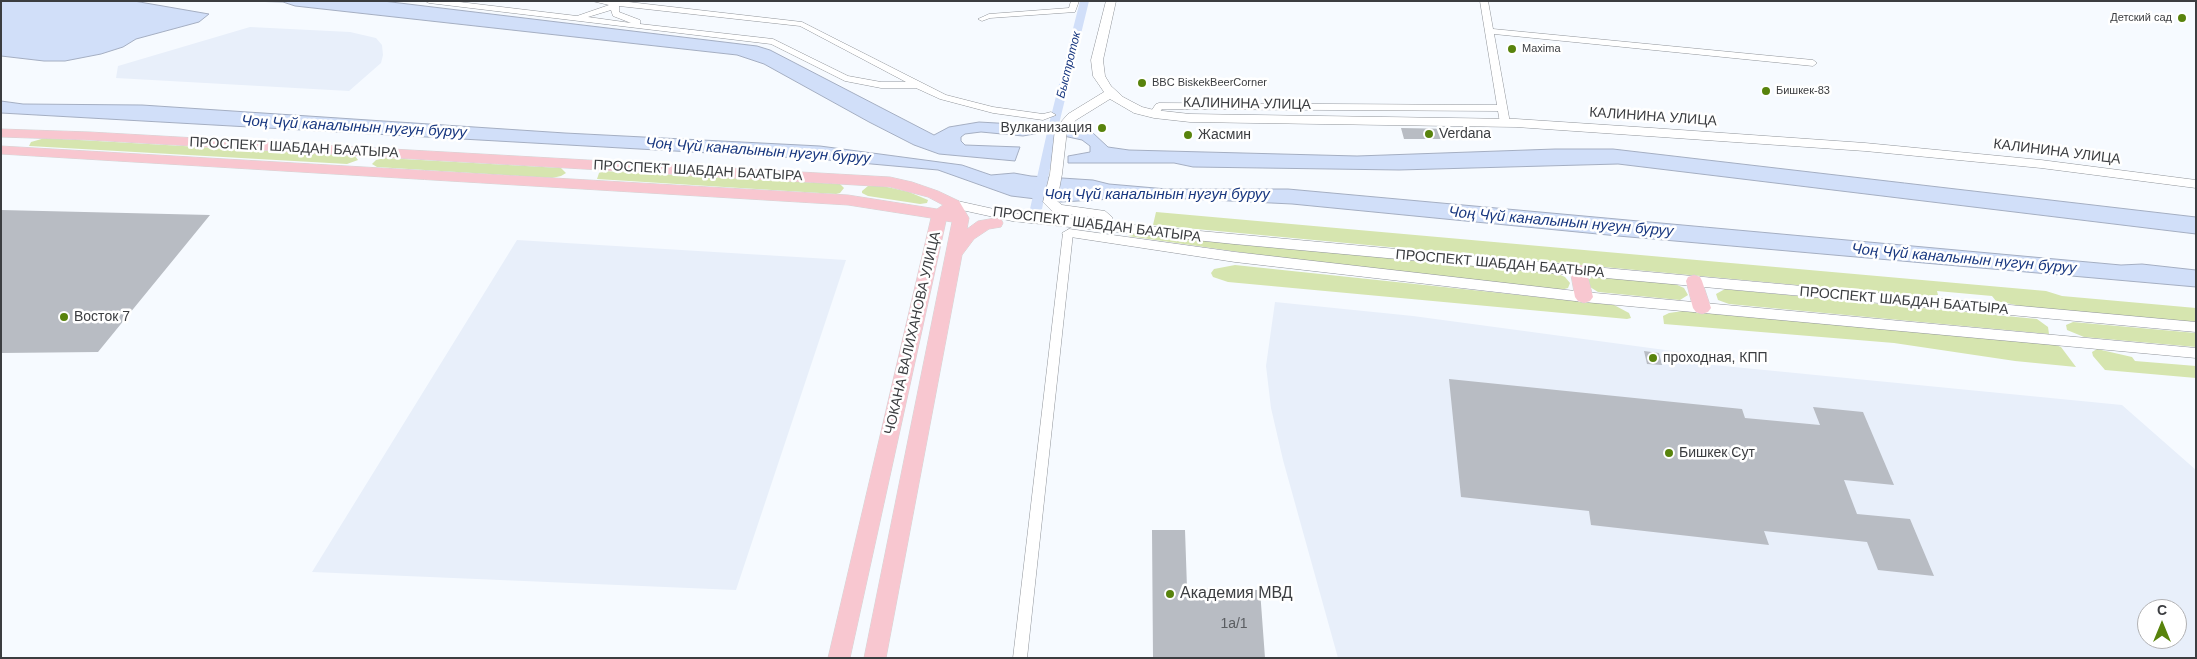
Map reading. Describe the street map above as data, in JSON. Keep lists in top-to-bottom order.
{
  "streets": {
    "main road": ["КАЛИНИНА УЛИЦА", "ПРОСПЕКТ ШАБДАН БААТЫРА", "ЧОКАНА ВАЛИХАНОВА УЛИЦА"]
  },
  "crossings": [
    ["ПРОСПЕКТ ШАБДАН БААТЫРА", "ЧОКАНА ВАЛИХАНОВА УЛИЦА"]
  ],
  "water": ["Быстроток", "Чоң Чүй каналынын нугун буруу"],
  "places": [
    "Детский сад",
    "Maxima",
    "BBC BiskekBeerCorner",
    "Бишкек-83",
    "Вулканизация",
    "Verdana",
    "Жасмин",
    "Восток 7",
    "проходная, КПП",
    "Бишкек Сут",
    "Академия МВД"
  ],
  "house_numbers": ["1а/1"],
  "north": "top"
}
